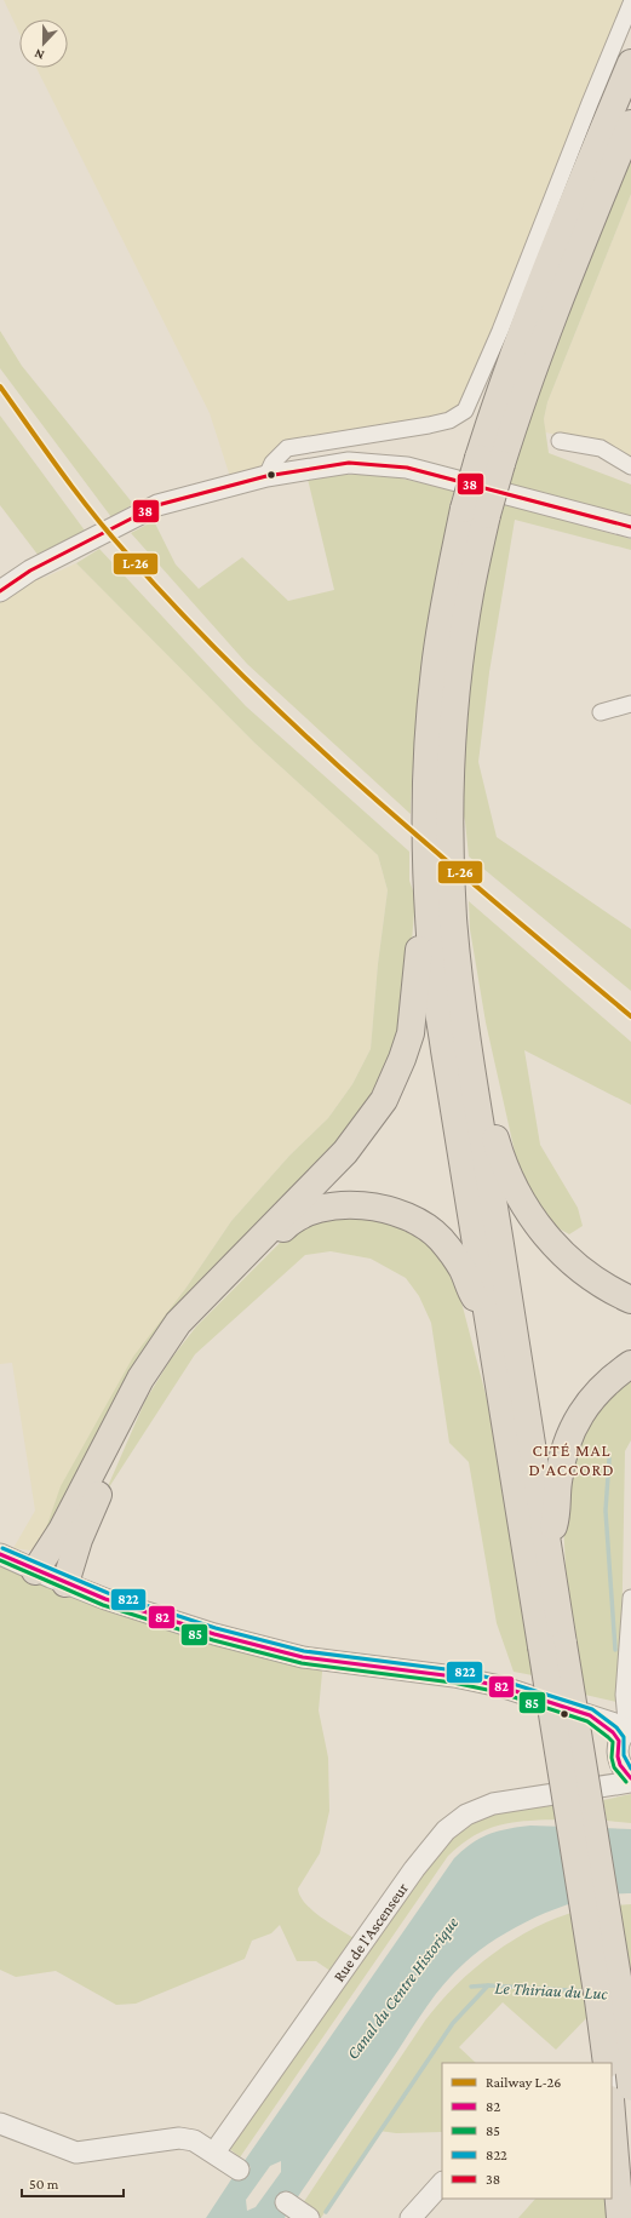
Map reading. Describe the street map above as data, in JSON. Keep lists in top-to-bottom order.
{
  "streets": {
    "street": ["Rue de l'Ascenseur"]
  },
  "districts": ["CITÉ MAL D'ACCORD"],
  "water": ["Canal du Centre Historique", "Le Thiriau du Luc"],
  "lines": [
    "rail line L-26",
    "transit line 38",
    "transit line 822",
    "transit line 82",
    "transit line 85"
  ],
  "legend": [
    "Railway L-26",
    "82",
    "85",
    "822",
    "38"
  ],
  "scale_bar": "50 m",
  "north": "bottom"
}
